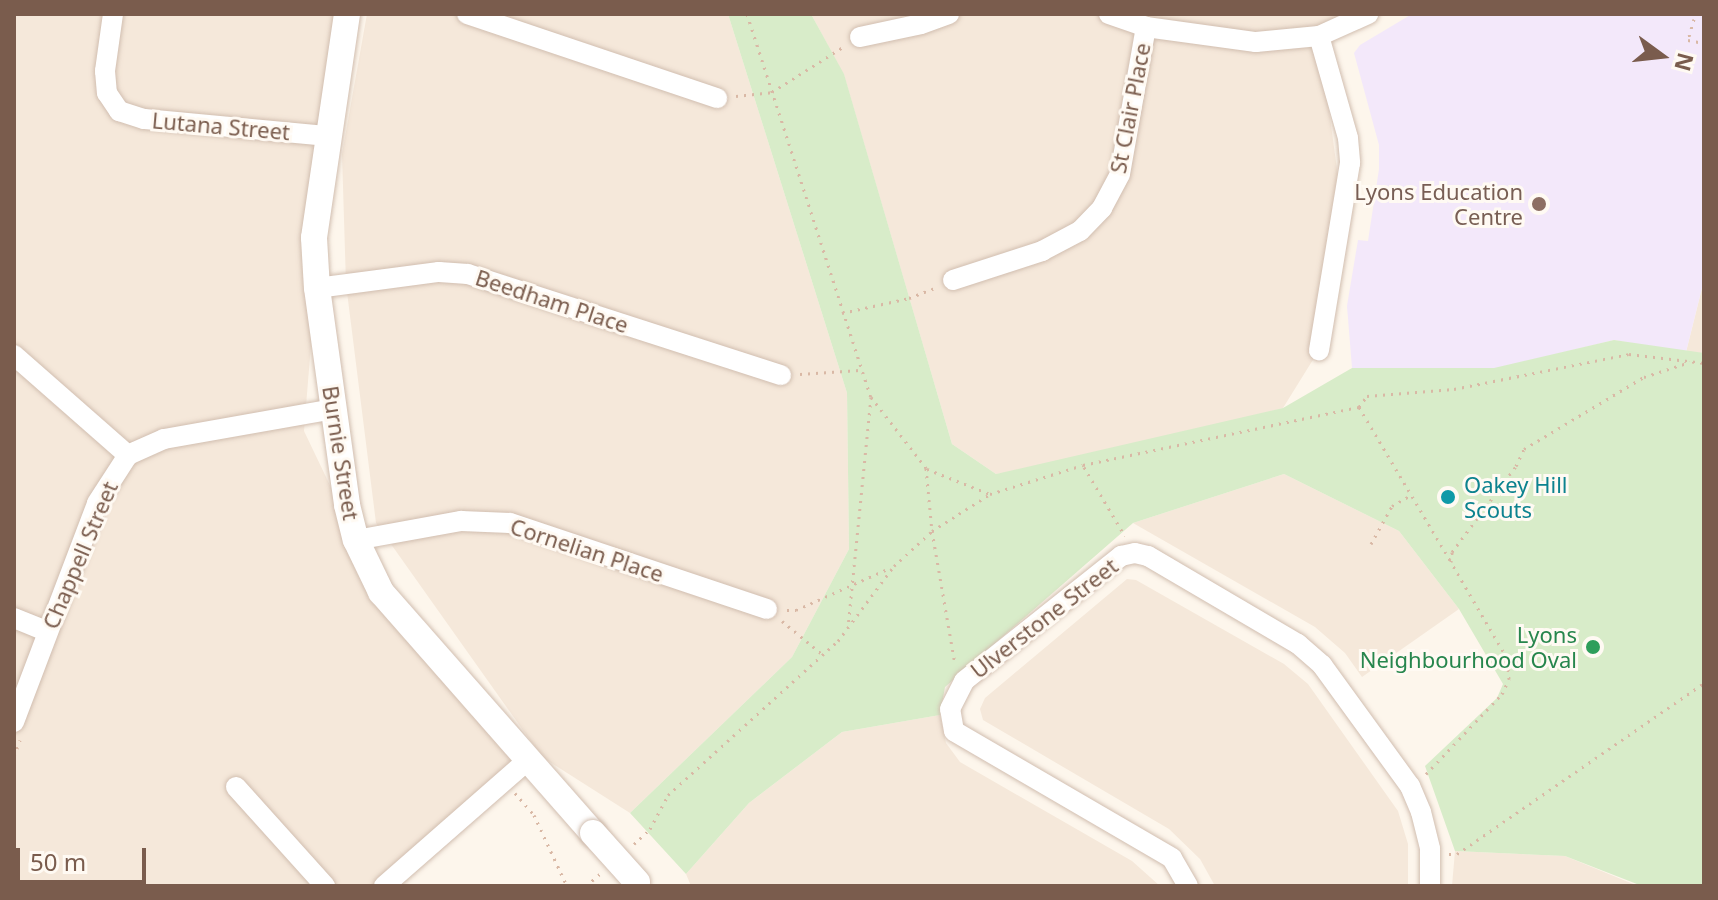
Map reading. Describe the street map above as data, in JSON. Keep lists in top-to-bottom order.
{
  "streets": {
    "street": [
      "St Clair Place",
      "Lutana Street",
      "Beedham Place",
      "Burnie Street",
      "Cornelian Place",
      "Chappell Street",
      "Ulverstone Street"
    ]
  },
  "crossings": [
    ["Lutana Street", "Burnie Street"],
    ["Beedham Place", "Burnie Street"],
    ["Burnie Street", "Cornelian Place"],
    ["Burnie Street", "Chappell Street"]
  ],
  "places": ["Lyons Education Centre", "Oakey Hill Scouts", "Lyons Neighbourhood Oval"],
  "scale_bar": "50 m",
  "north": "right"
}
